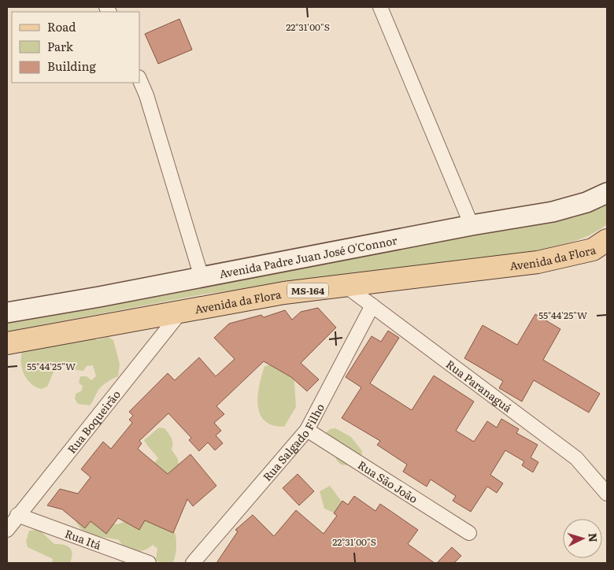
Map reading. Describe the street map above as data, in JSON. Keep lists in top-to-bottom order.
{
  "streets": {
    "main road": ["Avenida da Flora", "MS-164"],
    "street": [
      "Avenida Padre Juan José O'Connor",
      "Rua Paranaguá",
      "Rua Boqueirão",
      "Rua Salgado Filho",
      "Rua São João",
      "Rua Itá"
    ]
  },
  "crossings": [
    ["Avenida da Flora", "Rua Paranaguá"],
    ["Avenida da Flora", "Rua Boqueirão"],
    ["Rua Paranaguá", "Rua Salgado Filho"],
    ["Rua Boqueirão", "Rua Itá"],
    ["Rua Salgado Filho", "Rua São João"]
  ],
  "legend": ["Road", "Park", "Building"],
  "north": "right",
  "coordinates": ["22°31'00\"S", "55°44'25\"W"]
}
